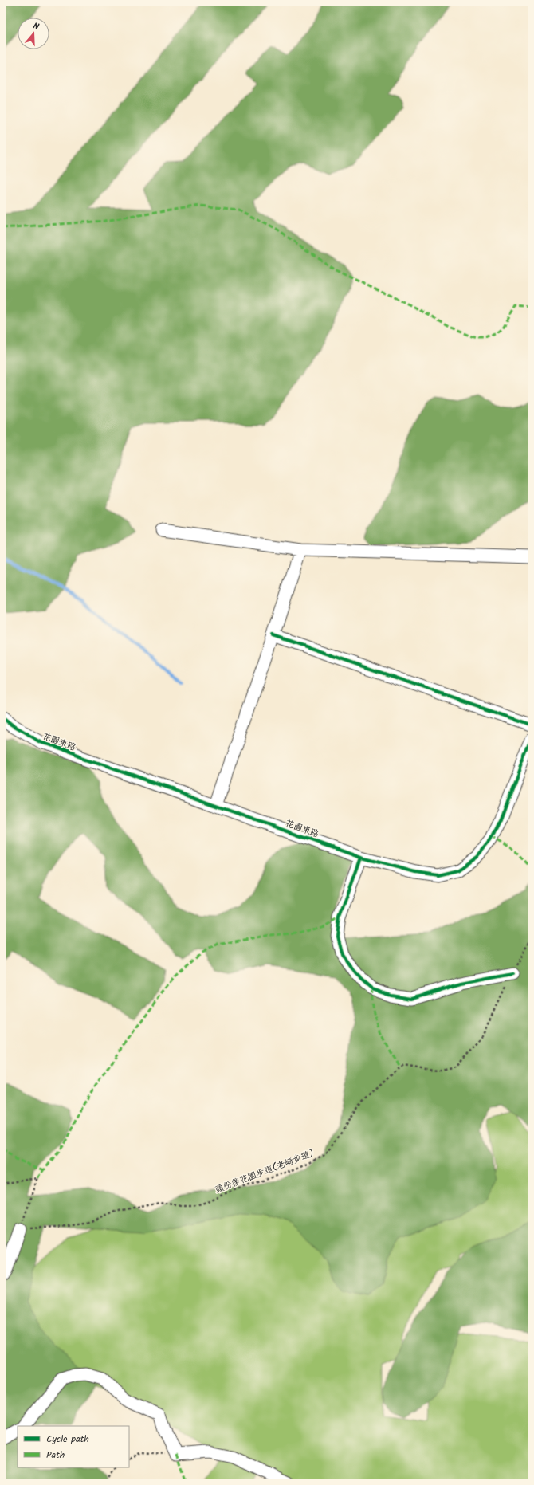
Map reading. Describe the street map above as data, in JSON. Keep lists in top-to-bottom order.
{
  "streets": {
    "street": ["花園東路"],
    "path": ["頭份後花園步道(老崎步道)"]
  },
  "legend": ["Cycle path", "Path"],
  "north": "top"
}
